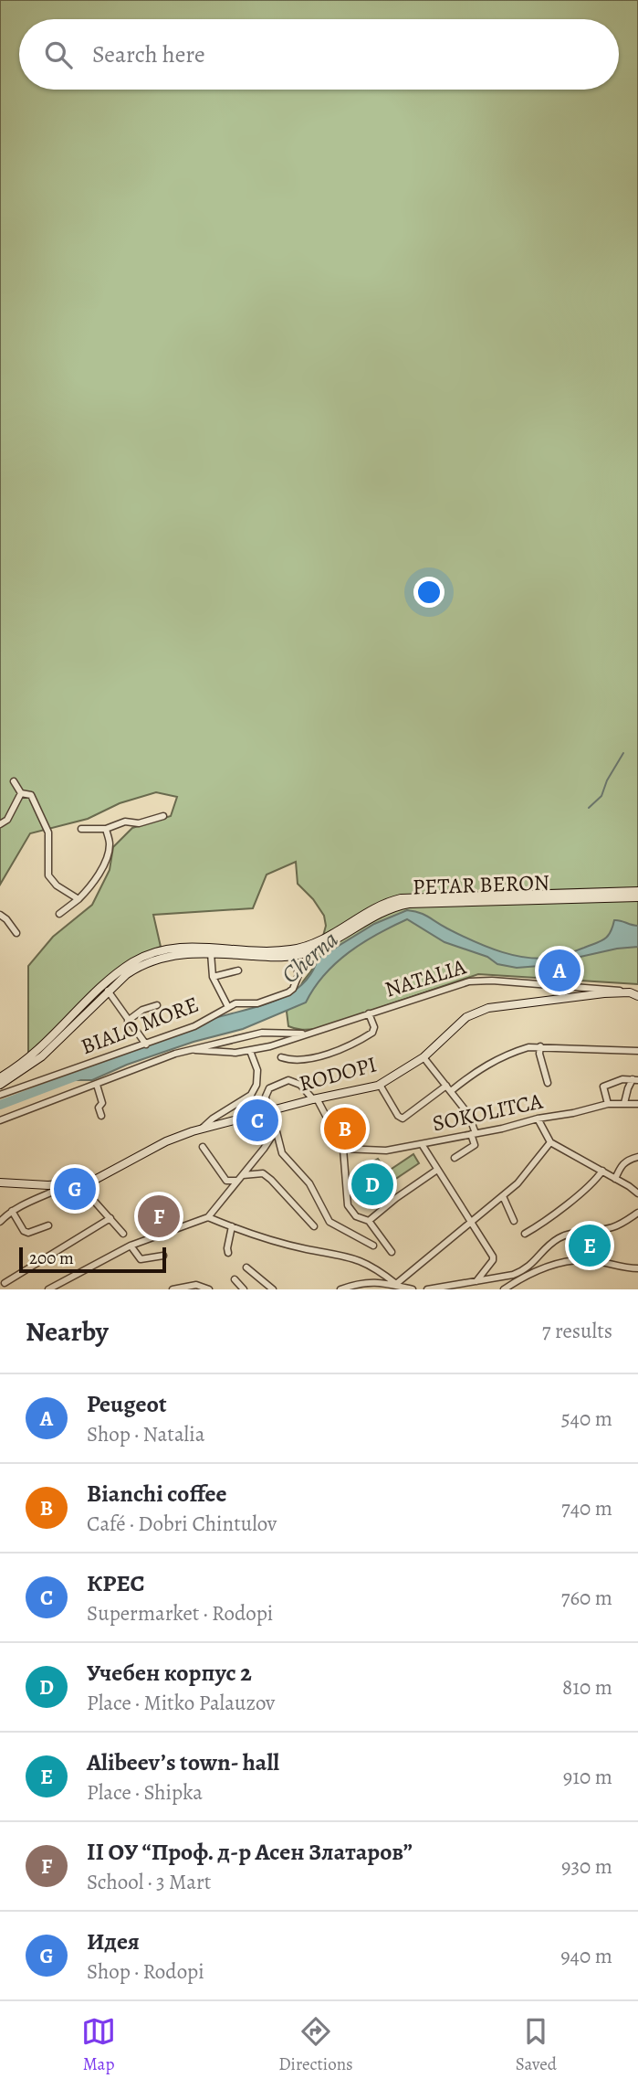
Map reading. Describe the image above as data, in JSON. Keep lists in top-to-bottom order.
{
  "streets": {
    "main road": ["PETAR BERON", "RODOPI"],
    "street": ["NATALIA", "BIALO MORE", "SOKOLITCA"]
  },
  "crossings": [
    ["PETAR BERON", "BIALO MORE"],
    ["NATALIA", "RODOPI"]
  ],
  "water": ["Cherna"],
  "scale_bar": "200 m",
  "page": {
    "search": "Search here",
    "pins": [
      "A",
      "C",
      "B",
      "D",
      "G",
      "F",
      "E"
    ],
    "scale": "200 m",
    "heading": ["Nearby", "7 results"],
    "list": [
      {
        "mark": "A",
        "name": "Peugeot",
        "note": "Shop · Natalia",
        "value": "540 m"
      },
      {
        "mark": "B",
        "name": "Bianchi coffee",
        "note": "Café · Dobri Chintulov",
        "value": "740 m"
      },
      {
        "mark": "C",
        "name": "КРЕС",
        "note": "Supermarket · Rodopi",
        "value": "760 m"
      },
      {
        "mark": "D",
        "name": "Учебен корпус 2",
        "note": "Place · Mitko Palauzov",
        "value": "810 m"
      },
      {
        "mark": "E",
        "name": "Alibeev’s town- hall",
        "note": "Place · Shipka",
        "value": "910 m"
      },
      {
        "mark": "F",
        "name": "II ОУ “Проф. д-р Асен Златаров”",
        "note": "School · 3 Mart",
        "value": "930 m"
      },
      {
        "mark": "G",
        "name": "Идея",
        "note": "Shop · Rodopi",
        "value": "940 m"
      }
    ],
    "nav": ["Map", "Directions", "Saved"]
  }
}
